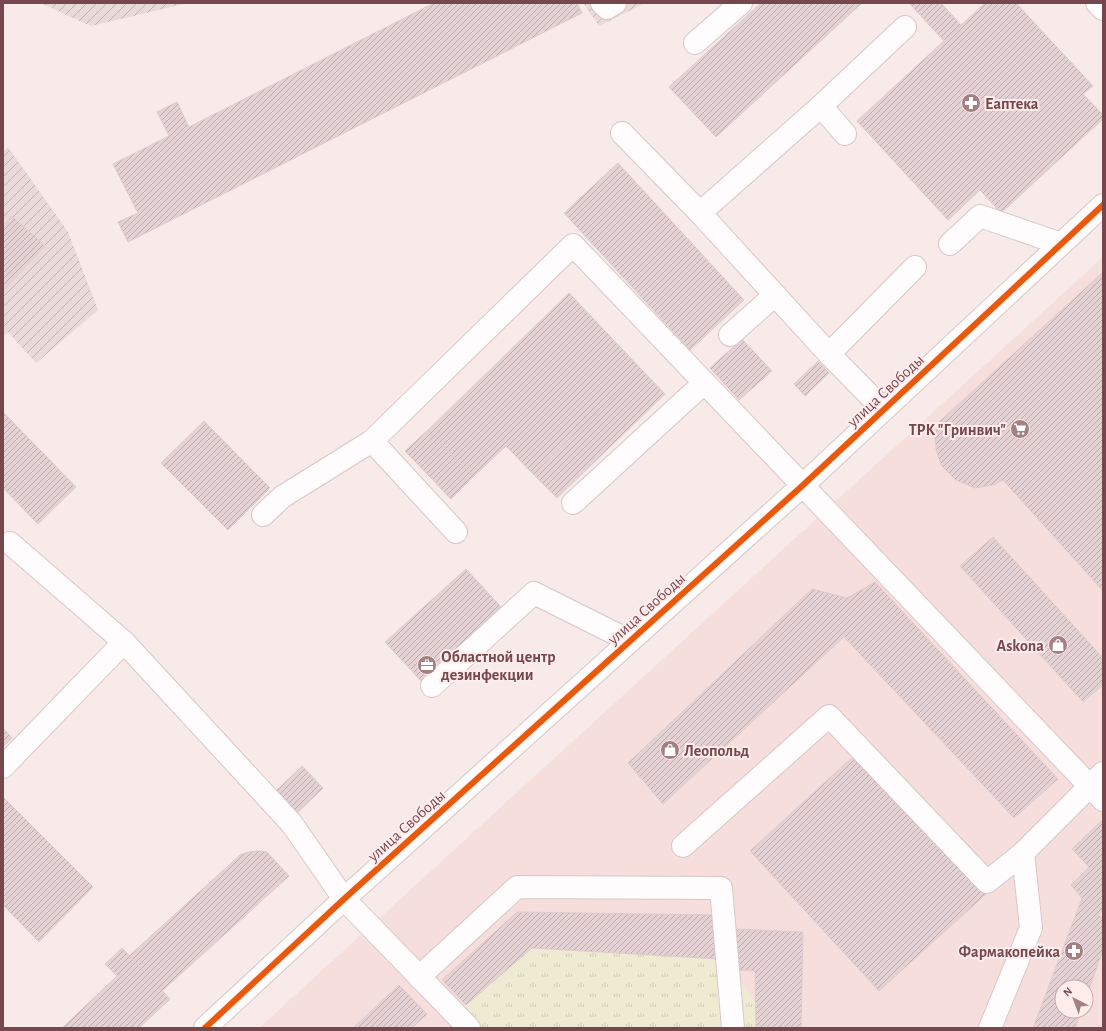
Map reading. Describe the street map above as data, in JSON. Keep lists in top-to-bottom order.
{
  "streets": {
    "street": ["улица Свободы"]
  },
  "places": {
    "pharmacy": ["Еаптека", "Фармакопейка"],
    "supermarket": ["ТРК \"Гринвич\""],
    "shop": ["Askona", "Леопольд"],
    "office": ["Областной центр дезинфекции"]
  },
  "north": "top left"
}
